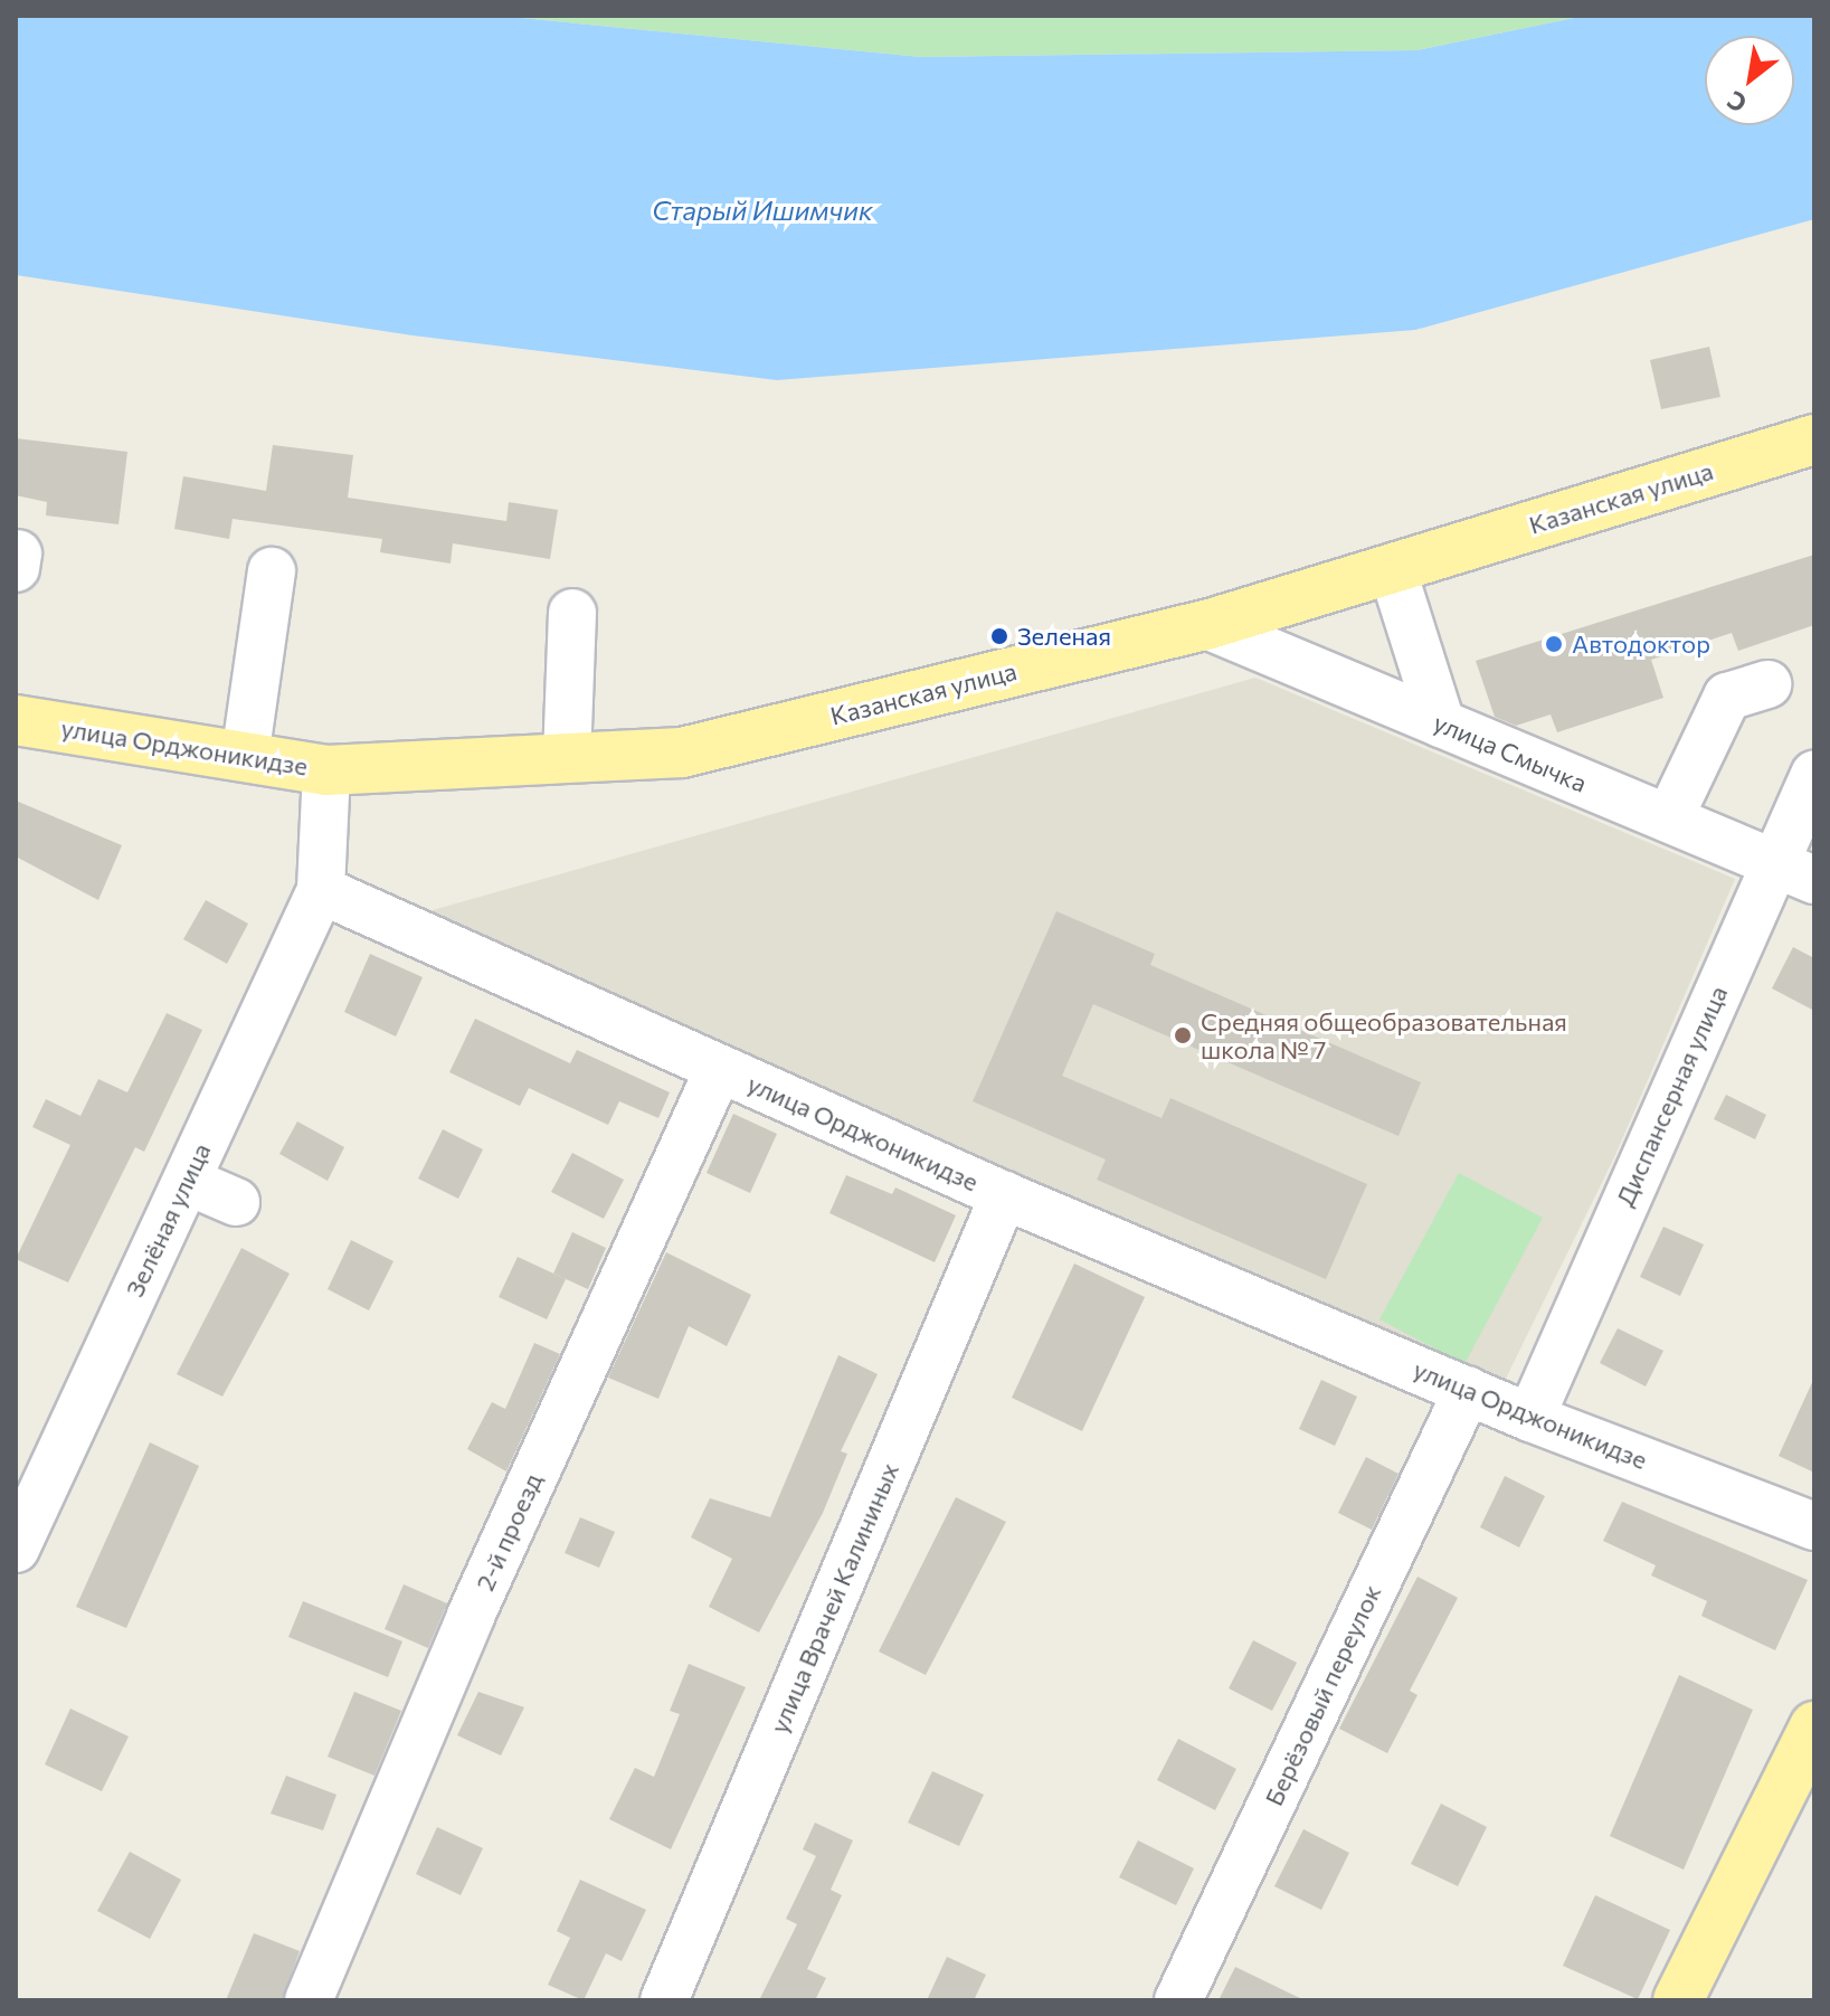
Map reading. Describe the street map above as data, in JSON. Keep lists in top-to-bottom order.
{
  "streets": {
    "main road": ["Казанская улица", "улица Орджоникидзе"],
    "street": [
      "улица Смычка",
      "Диспансерная улица",
      "Зелёная улица",
      "2-й проезд",
      "улица Врачей Калининых",
      "Берёзовый переулок"
    ]
  },
  "crossings": [
    ["Казанская улица", "улица Орджоникидзе"],
    ["Казанская улица", "улица Смычка"],
    ["улица Орджоникидзе", "Диспансерная улица"],
    ["улица Орджоникидзе", "Зелёная улица"],
    ["улица Орджоникидзе", "2-й проезд"],
    ["улица Орджоникидзе", "улица Врачей Калининых"],
    ["улица Орджоникидзе", "Берёзовый переулок"],
    ["улица Смычка", "Диспансерная улица"]
  ],
  "water": ["Старый Ишимчик"],
  "places": ["Зеленая", "Автодоктор", "Средняя общеобразовательная школа № 7"],
  "north": "bottom left"
}
